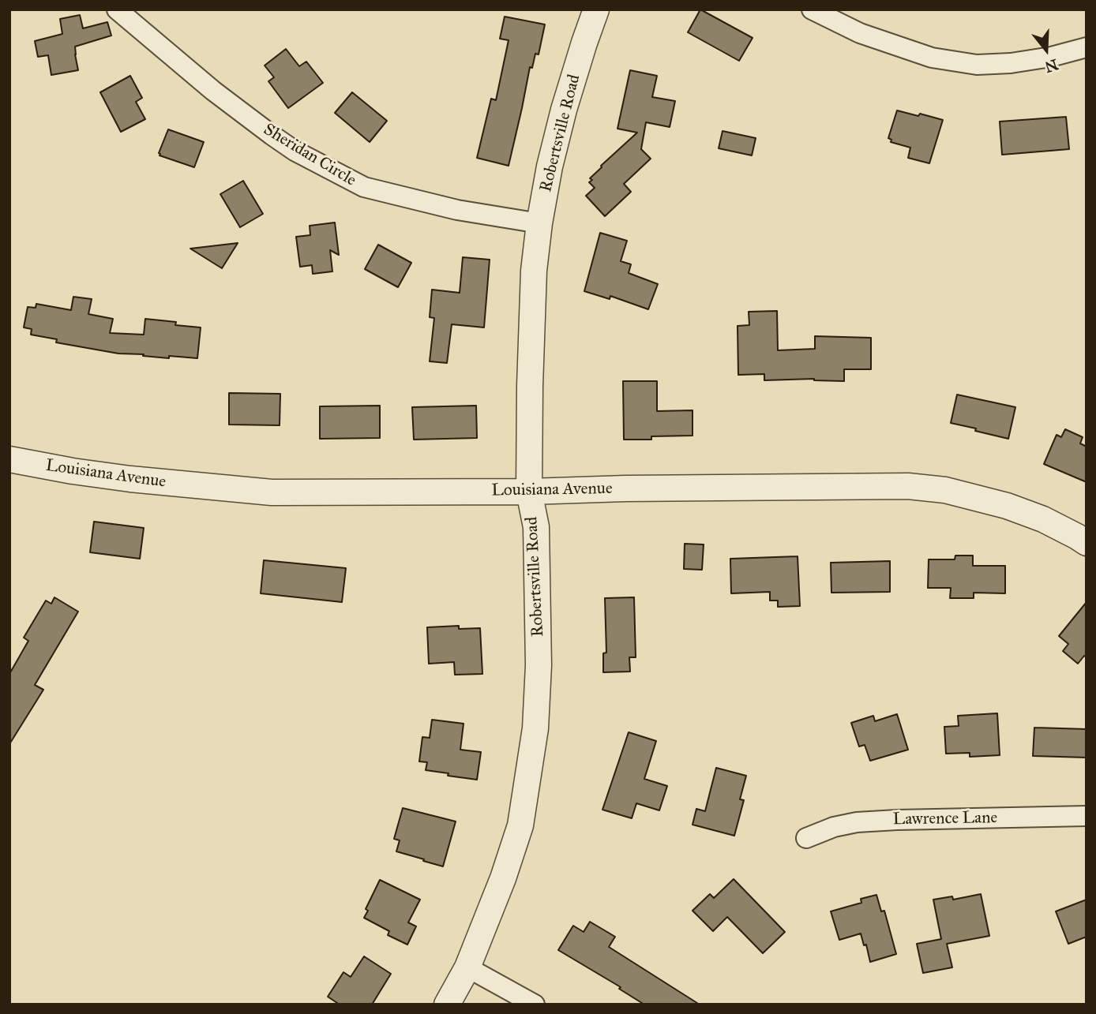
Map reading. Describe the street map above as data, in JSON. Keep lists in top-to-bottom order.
{
  "streets": {
    "street": [
      "Robertsville Road",
      "Sheridan Circle",
      "Louisiana Avenue",
      "Lawrence Lane"
    ]
  },
  "crossings": [
    ["Robertsville Road", "Sheridan Circle"],
    ["Robertsville Road", "Louisiana Avenue"]
  ],
  "north": "bottom"
}
